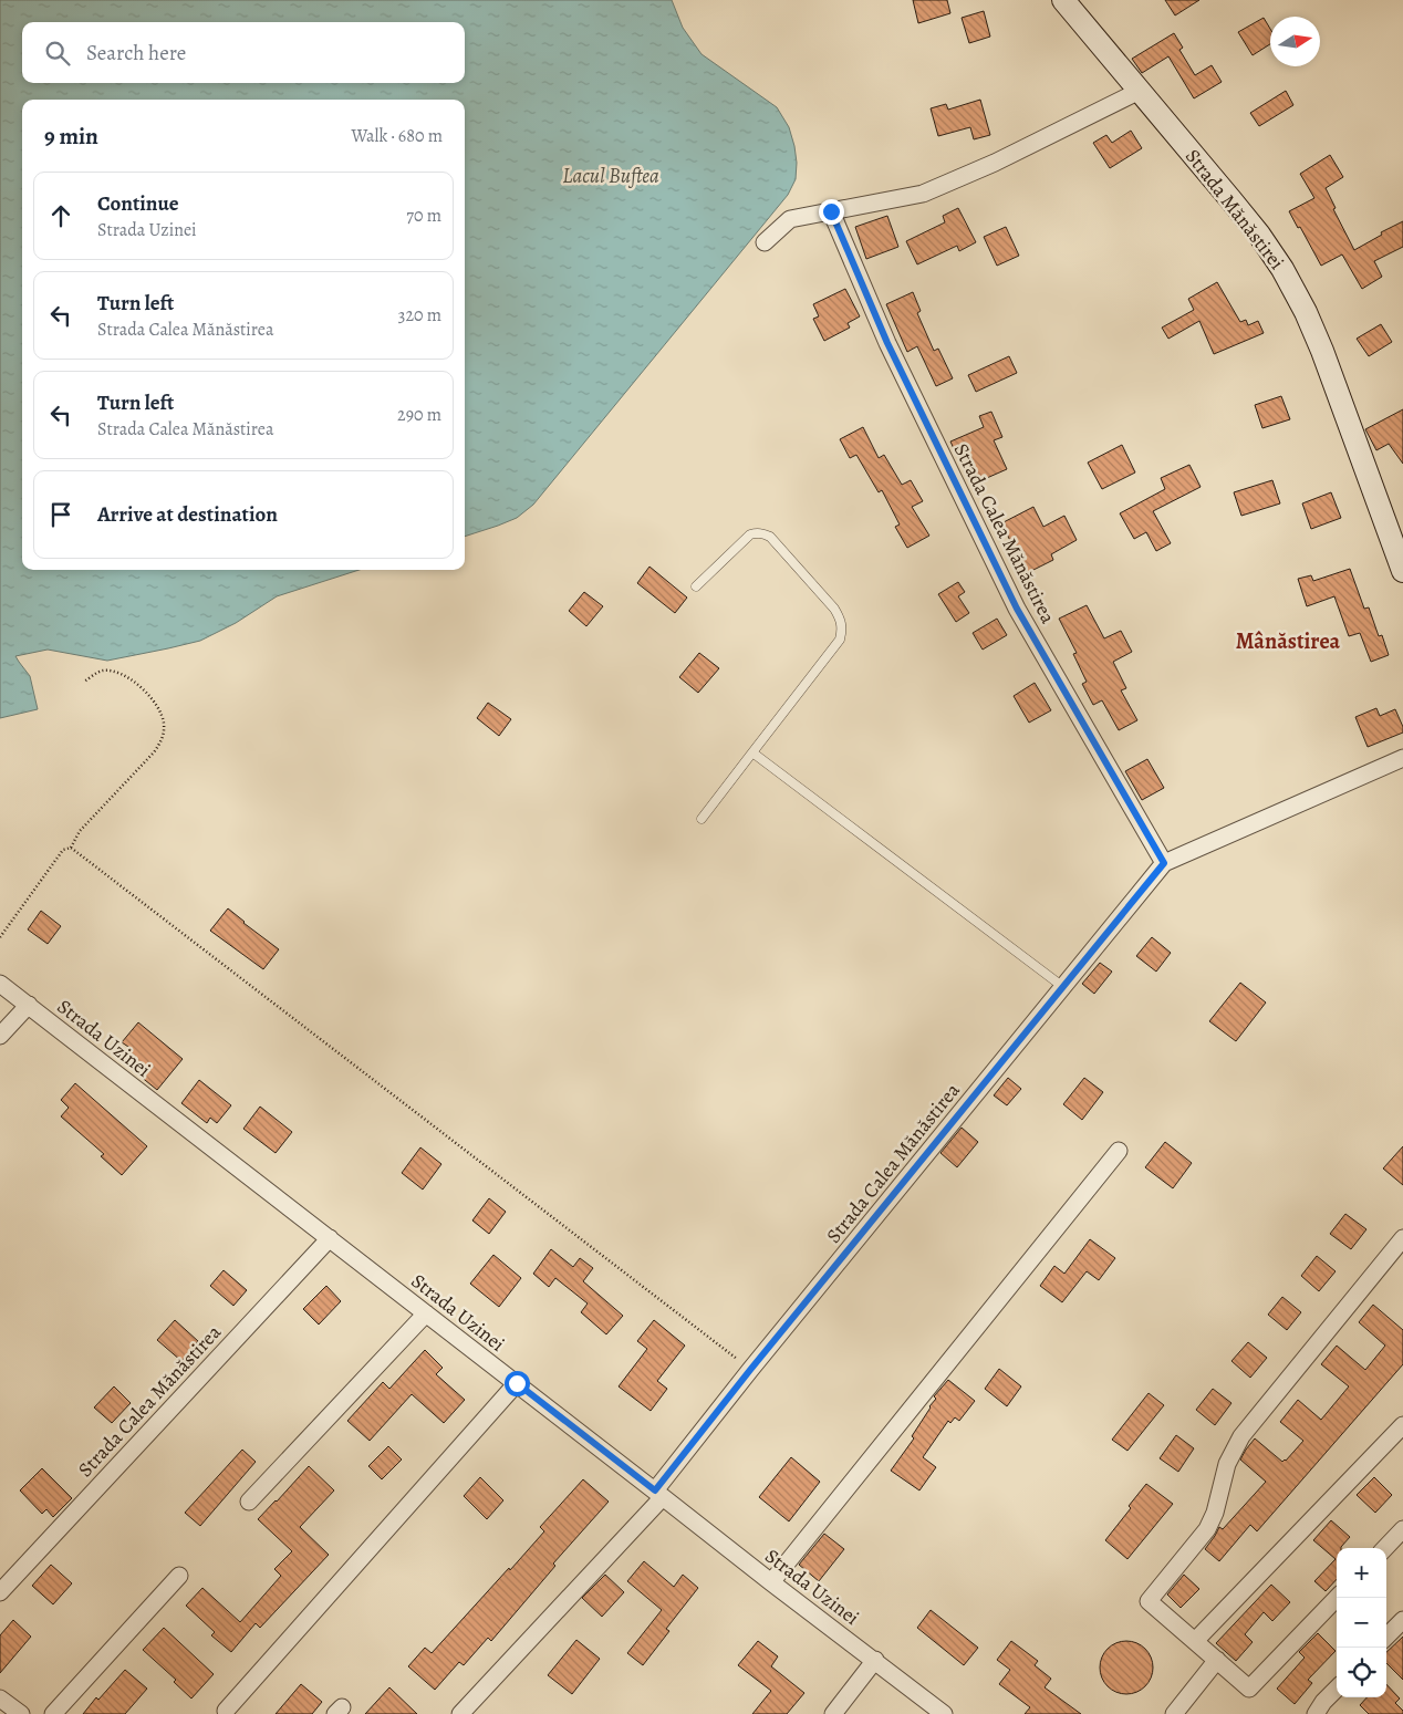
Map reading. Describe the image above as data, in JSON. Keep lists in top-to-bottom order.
{
  "streets": {
    "street": ["Strada Mănăstirei", "Strada Calea Mănăstirea", "Strada Uzinei"]
  },
  "crossings": [
    ["Strada Calea Mănăstirea", "Strada Uzinei"]
  ],
  "districts": ["Mânăstirea"],
  "water": ["Lacul Buftea"],
  "north": "right",
  "page": {
    "search": "Search here",
    "heading": ["9 min", "Walk · 680 m"],
    "list": [
      ["Continue", "Strada Uzinei", "70 m"],
      ["Turn left", "Strada Calea Mănăstirea", "320 m"],
      ["Turn left", "Strada Calea Mănăstirea", "290 m"],
      "Arrive at destination"
    ],
    "map_buttons": ["+", "−"]
  }
}
